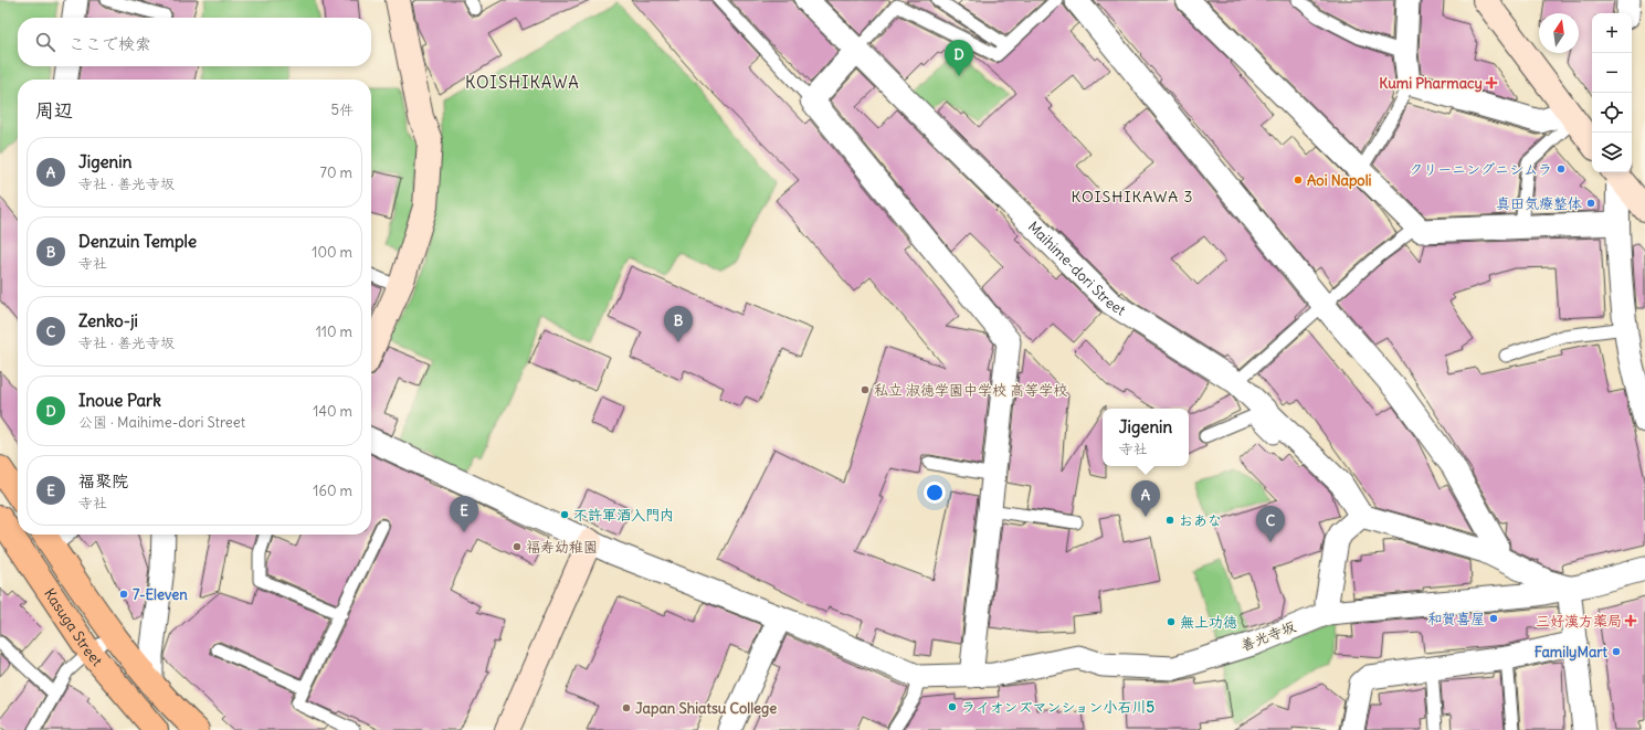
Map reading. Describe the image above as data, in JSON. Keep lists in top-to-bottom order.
{
  "streets": {
    "highway": ["Kasuga Street"],
    "street": ["Maihime-dori Street", "善光寺坂"]
  },
  "districts": ["KOISHIKAWA", "KOISHIKAWA 3"],
  "places": {
    "health": ["Kumi Pharmacy", "三好漢方薬局"],
    "other": [
      "クリーニングニシムラ",
      "Aoi Napoli",
      "真田気療整体",
      "私立 淑徳学園中学校 高等学校",
      "不許軍酒入門内",
      "おあな",
      "福寿幼稚園",
      "7-Eleven",
      "和賀喜屋",
      "無上功徳",
      "FamilyMart",
      "ライオンズマンション小石川5",
      "Japan Shiatsu College"
    ]
  },
  "north": "top",
  "page": {
    "map_buttons": ["+", "−"],
    "search": "ここで検索",
    "pins": [
      "D",
      "B",
      "A",
      "E",
      "C"
    ],
    "heading": ["周辺", "5件"],
    "list": [
      {
        "mark": "A",
        "name": "Jigenin",
        "note": "寺社 · 善光寺坂",
        "value": "70 m"
      },
      {
        "mark": "B",
        "name": "Denzuin Temple",
        "note": "寺社",
        "value": "100 m"
      },
      {
        "mark": "C",
        "name": "Zenko-ji",
        "note": "寺社 · 善光寺坂",
        "value": "110 m"
      },
      {
        "mark": "D",
        "name": "Inoue Park",
        "note": "公園 · Maihime-dori Street",
        "value": "140 m"
      },
      {
        "mark": "E",
        "name": "福聚院",
        "note": "寺社",
        "value": "160 m"
      }
    ],
    "popup": ["Jigenin", "寺社"]
  }
}
